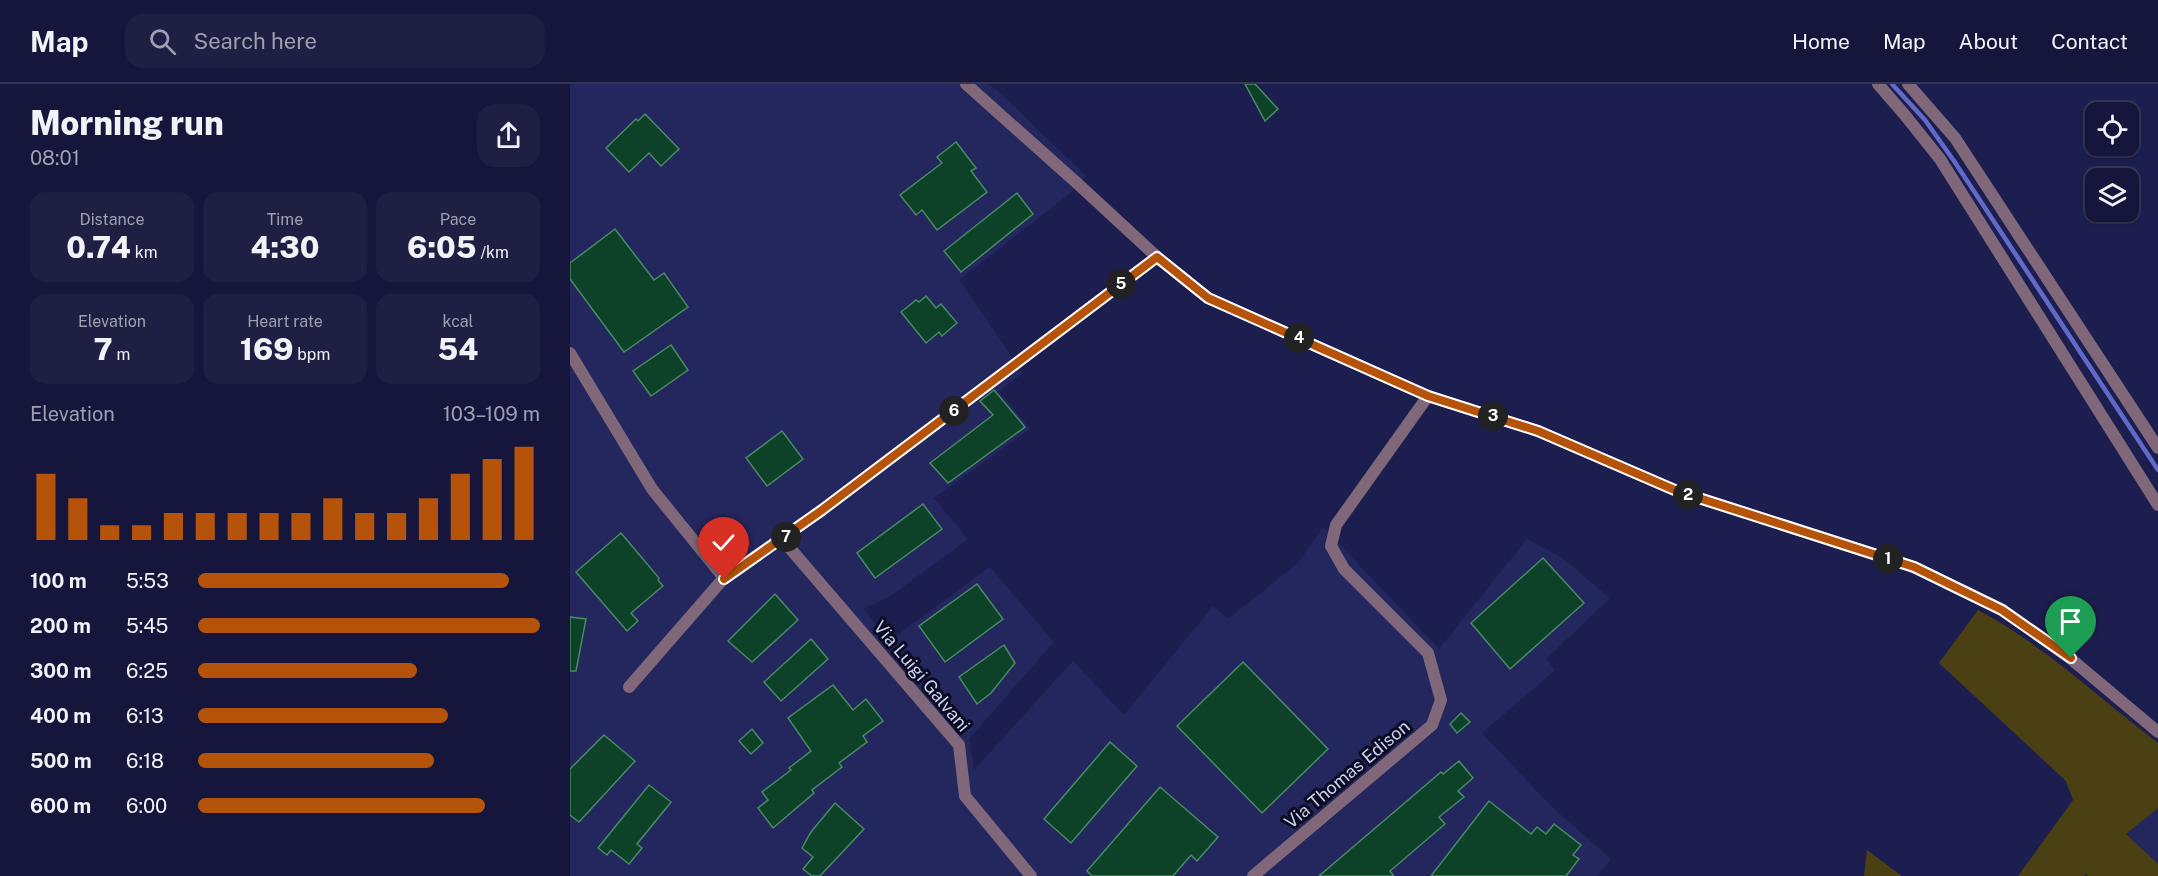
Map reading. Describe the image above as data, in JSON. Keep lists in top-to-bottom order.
{
  "streets": {
    "street": ["Via Luigi Galvani", "Via Thomas Edison"]
  },
  "page": {
    "header": "Map",
    "search": "Search here",
    "nav": [
      "Home",
      "Map",
      "About",
      "Contact"
    ],
    "heading": ["Morning run", "08:01"],
    "stats": [
      ["Distance", "0.74 km"],
      ["Time", "4:30"],
      ["Pace", "6:05 /km"],
      ["Elevation", "7 m"],
      ["Heart rate", "169 bpm"],
      ["kcal", "54"]
    ],
    "pins": [
      "5",
      "4",
      "6",
      "3",
      "2",
      "7",
      "1"
    ],
    "chart": ["Elevation", "103–109 m"],
    "list": [
      {
        "name": "100 m",
        "note": "5:53"
      },
      {
        "name": "200 m",
        "note": "5:45"
      },
      {
        "name": "300 m",
        "note": "6:25"
      },
      {
        "name": "400 m",
        "note": "6:13"
      },
      {
        "name": "500 m",
        "note": "6:18"
      },
      {
        "name": "600 m",
        "note": "6:00"
      }
    ]
  }
}
